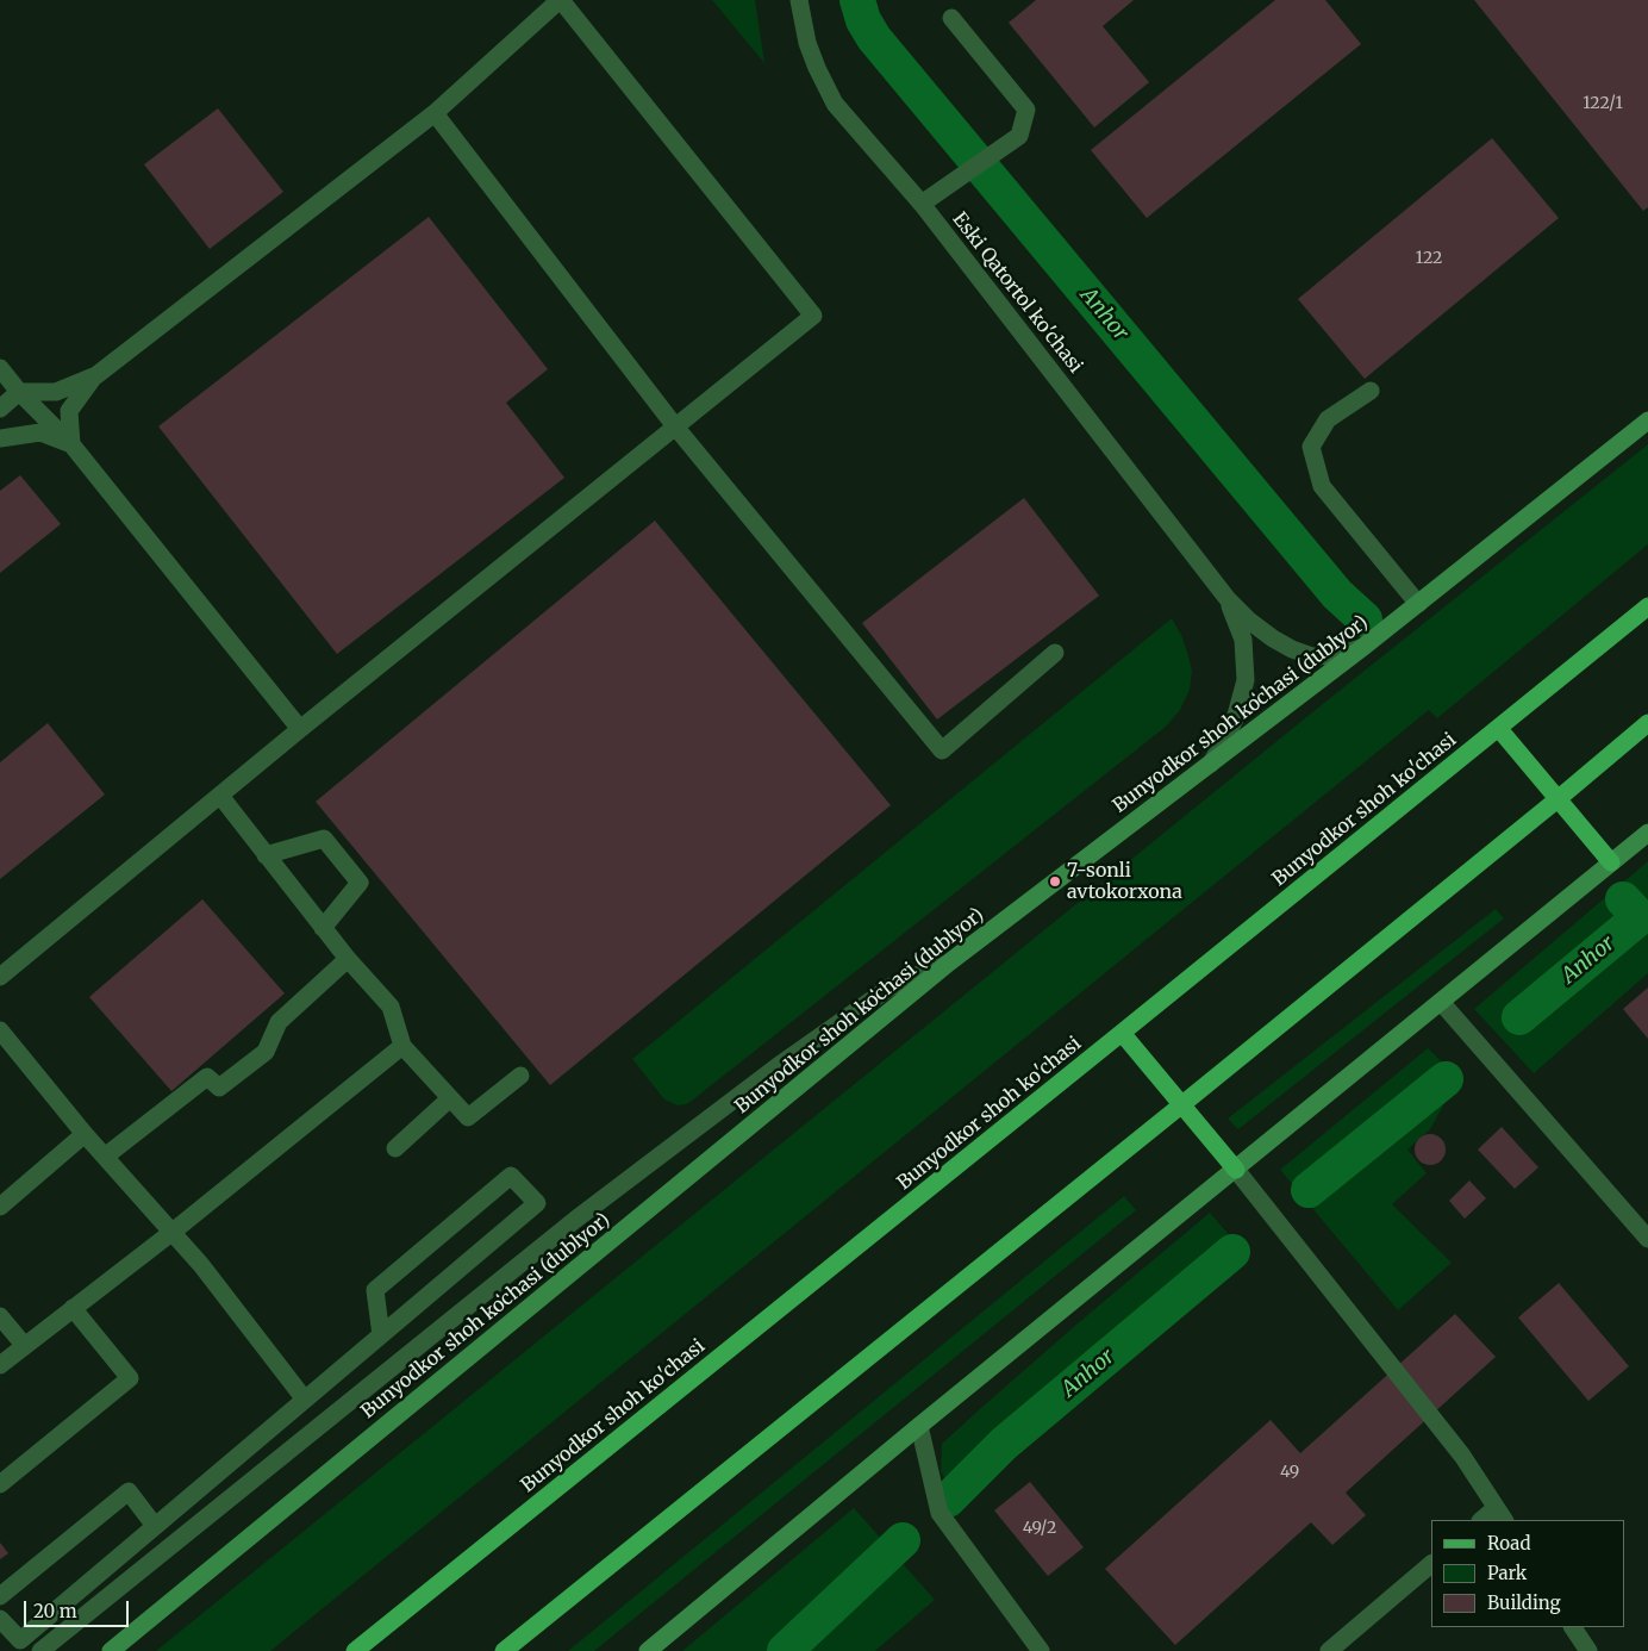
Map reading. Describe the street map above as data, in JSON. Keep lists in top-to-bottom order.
{
  "streets": {
    "main road": ["Bunyodkor shoh ko'chasi"],
    "street": ["Eski Qatortol ko'chasi", "Bunyodkor shoh koʻchasi (dublyor)"]
  },
  "crossings": [
    ["Eski Qatortol ko'chasi", "Bunyodkor shoh koʻchasi (dublyor)"]
  ],
  "water": ["Anhor"],
  "places": ["7-sonli avtokorxona"],
  "house_numbers": [
    "122/1",
    "122",
    "49",
    "49/2"
  ],
  "legend": ["Road", "Park", "Building"],
  "scale_bar": "20 m"
}
